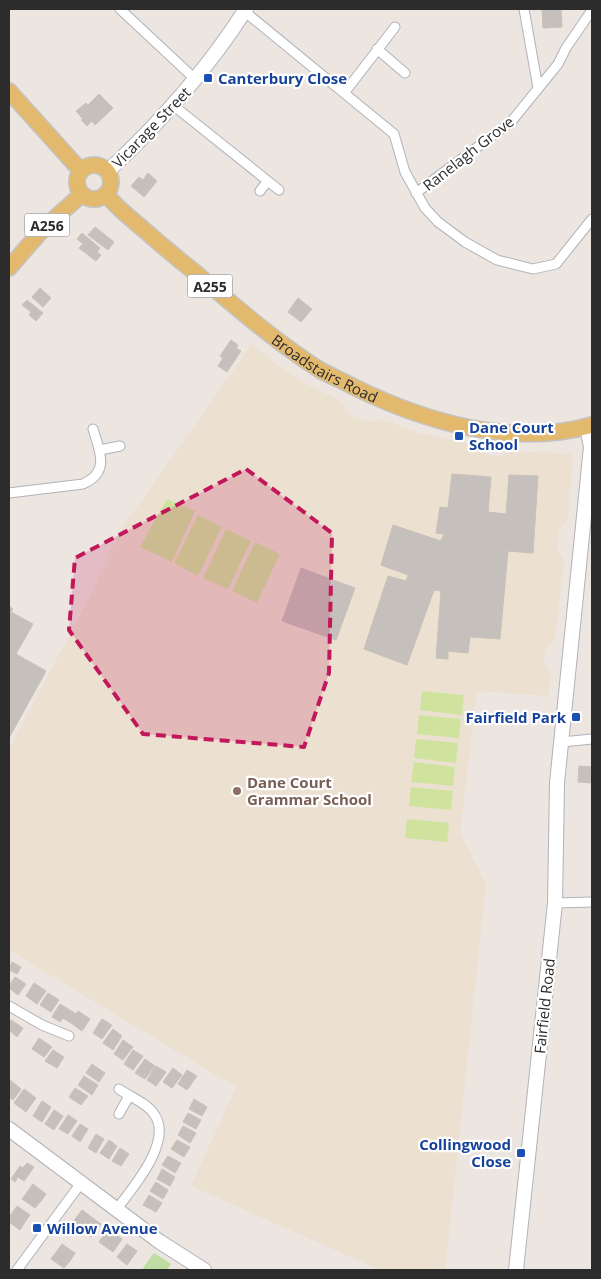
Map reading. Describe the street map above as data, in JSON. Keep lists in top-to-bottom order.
{
  "streets": {
    "main road": ["A256", "A255", "Broadstairs Road"],
    "street": ["Vicarage Street", "Ranelagh Grove", "Fairfield Road"]
  },
  "crossings": [
    ["Vicarage Street", "A256"],
    ["Vicarage Street", "Broadstairs Road"],
    ["A256", "Broadstairs Road"],
    ["Broadstairs Road", "Fairfield Road"]
  ],
  "places": {
    "transit": [
      "Canterbury Close",
      "Dane Court School",
      "Fairfield Park",
      "Collingwood Close",
      "Willow Avenue"
    ],
    "other": ["Dane Court Grammar School"]
  }
}
